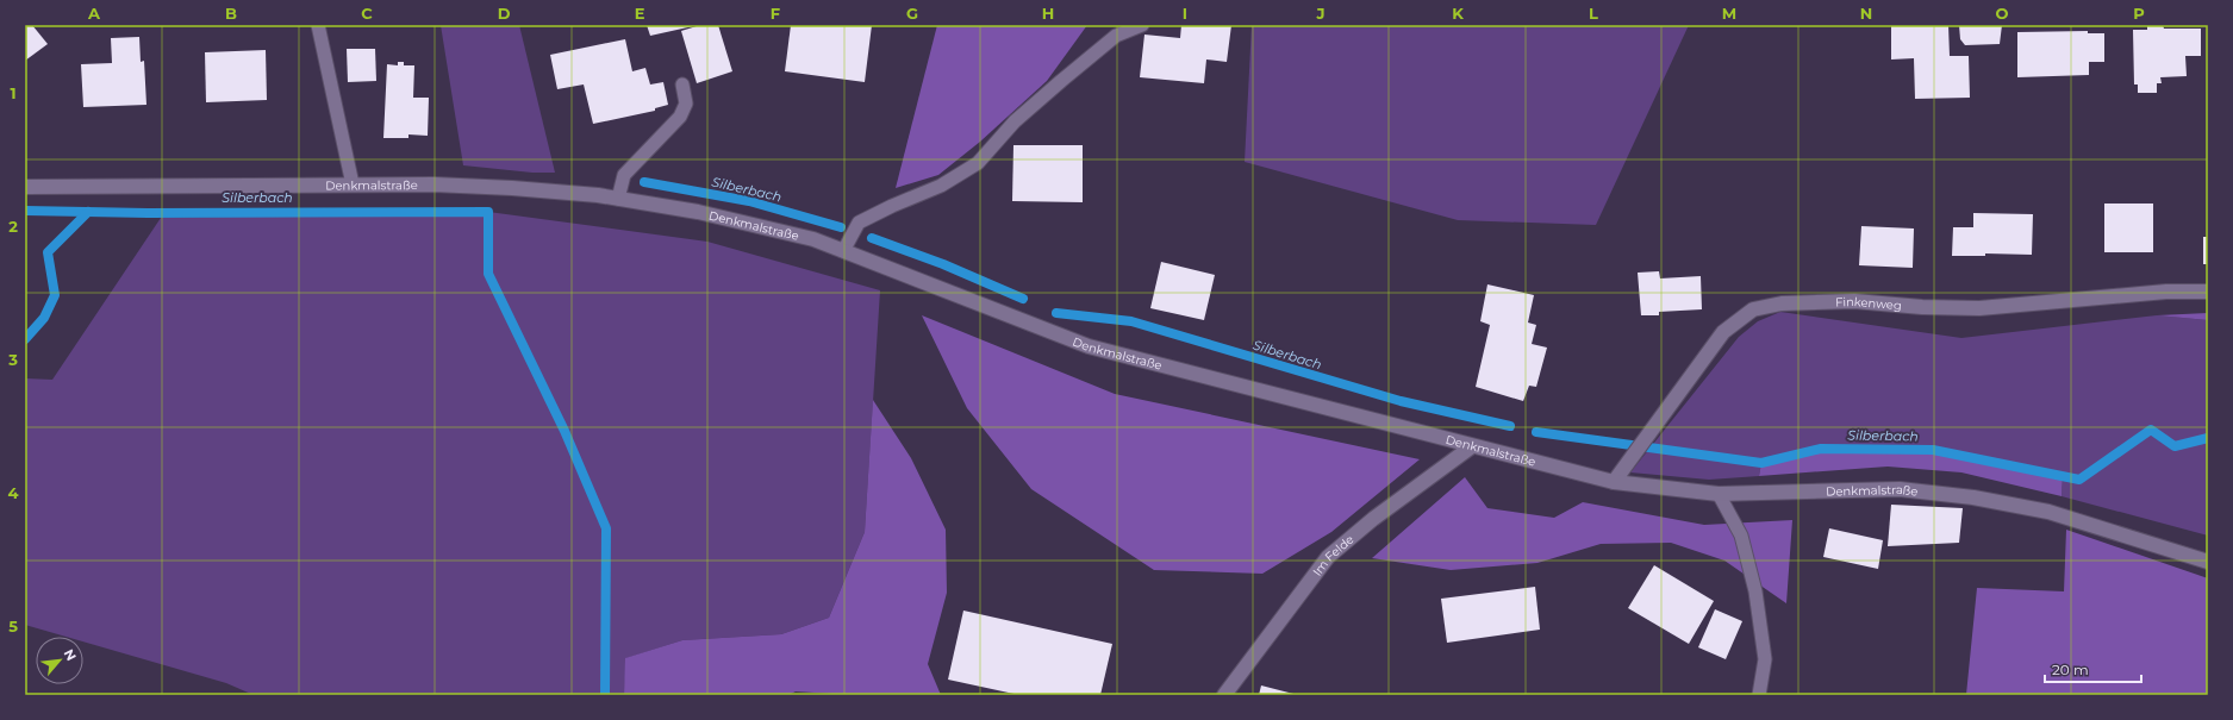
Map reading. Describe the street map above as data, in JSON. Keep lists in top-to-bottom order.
{
  "streets": {
    "main road": ["Denkmalstraße", "Finkenweg", "Im Felde"]
  },
  "crossings": [
    ["Denkmalstraße", "Finkenweg"],
    ["Denkmalstraße", "Im Felde"]
  ],
  "water": ["Silberbach"],
  "scale_bar": "20 m",
  "north": "top right",
  "grid": {
    "columns": [
      "A",
      "B",
      "C",
      "D",
      "E",
      "F",
      "G",
      "H",
      "I",
      "J",
      "K",
      "L",
      "M",
      "N",
      "O",
      "P"
    ],
    "rows": [
      "1",
      "2",
      "3",
      "4",
      "5"
    ]
  }
}
